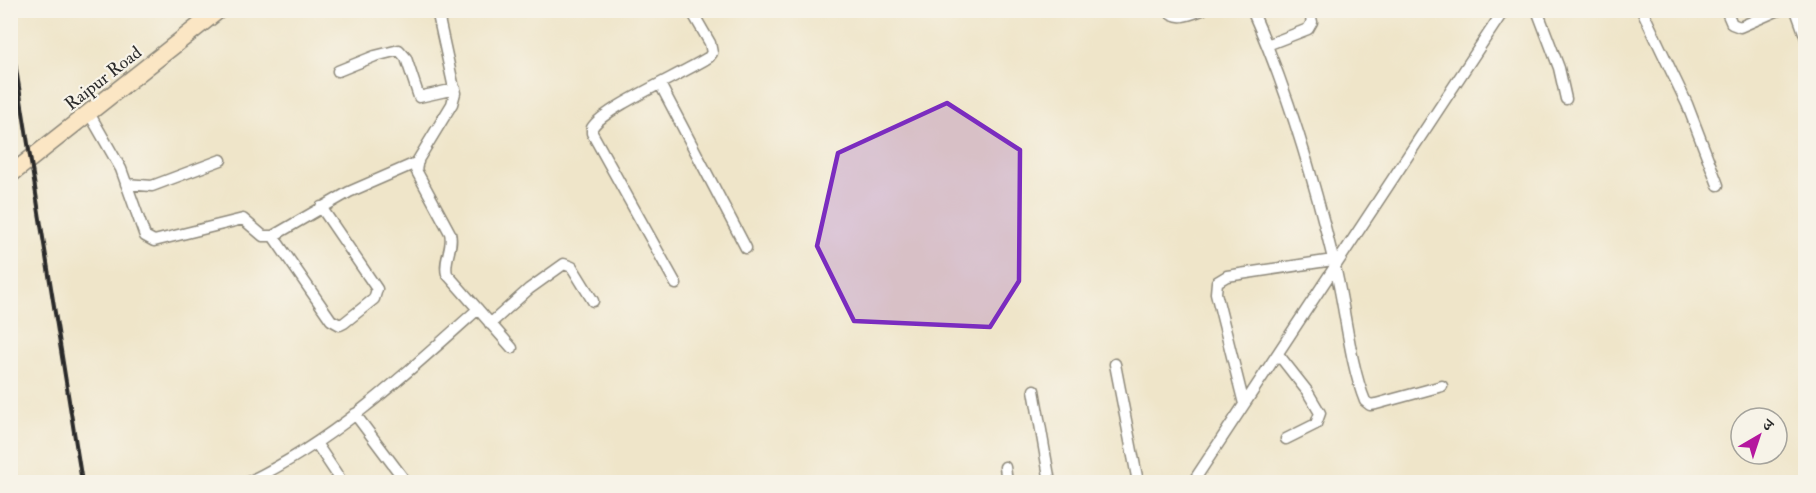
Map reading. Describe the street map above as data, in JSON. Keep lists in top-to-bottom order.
{
  "streets": {
    "main road": ["Raipur Road"]
  },
  "north": "top right"
}
